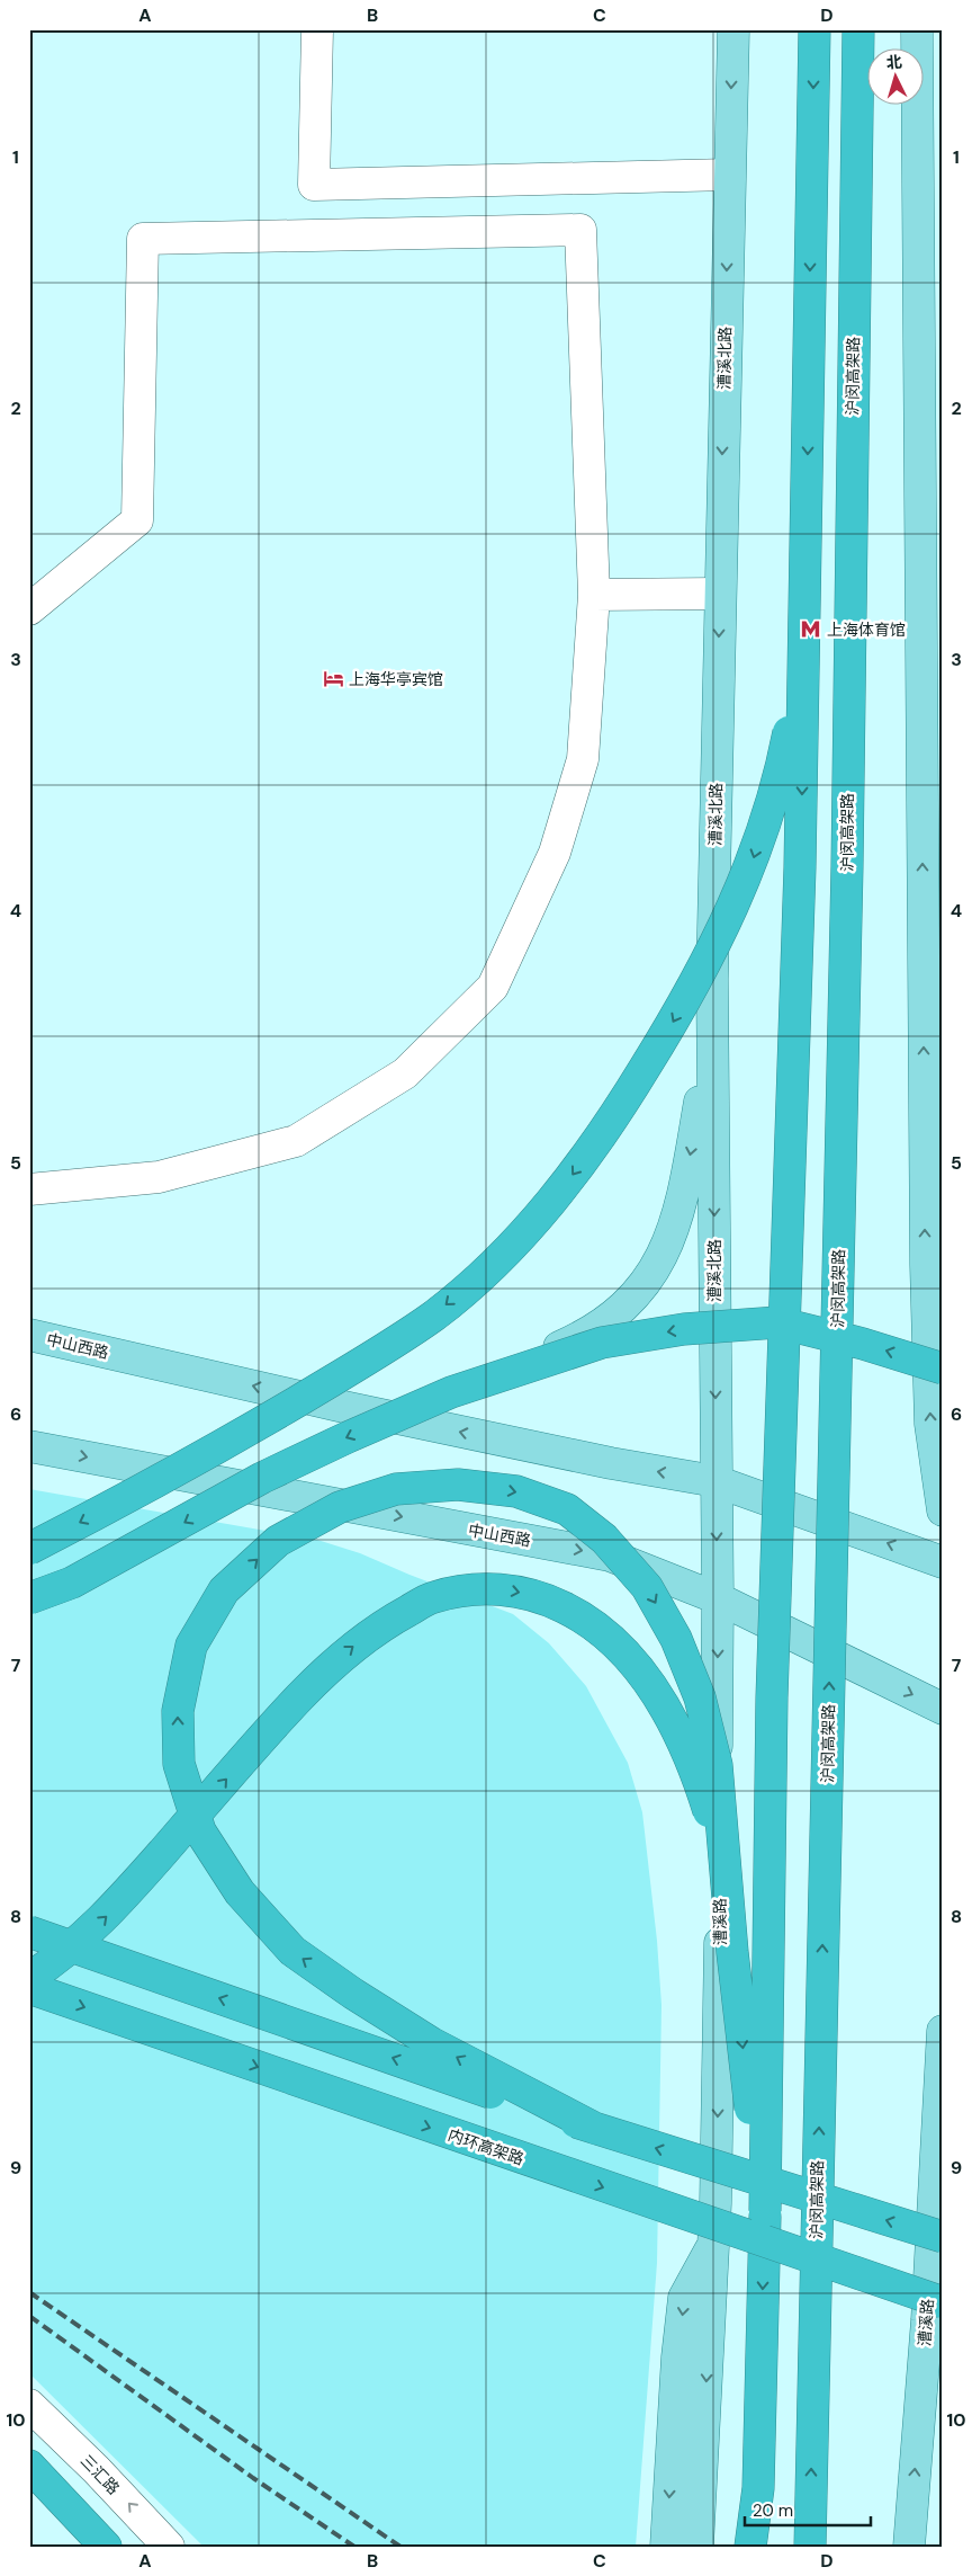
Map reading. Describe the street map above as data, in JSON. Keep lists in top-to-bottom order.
{
  "streets": {
    "highway": ["沪闵高架路", "内环高架路"],
    "main road": ["漕溪北路", "中山西路", "漕溪路"],
    "street": ["三汇路"]
  },
  "crossings": [
    ["漕溪北路", "中山西路"],
    ["漕溪北路", "漕溪路"],
    ["中山西路", "漕溪路"]
  ],
  "one_way": ["三汇路"],
  "places": {
    "metro station": ["上海体育馆"],
    "hotel": ["上海华亭宾馆"]
  },
  "scale_bar": "20 m",
  "north": "top",
  "grid": {
    "columns": [
      "A",
      "B",
      "C",
      "D"
    ],
    "rows": [
      "1",
      "2",
      "3",
      "4",
      "5",
      "6",
      "7",
      "8",
      "9",
      "10"
    ]
  }
}
